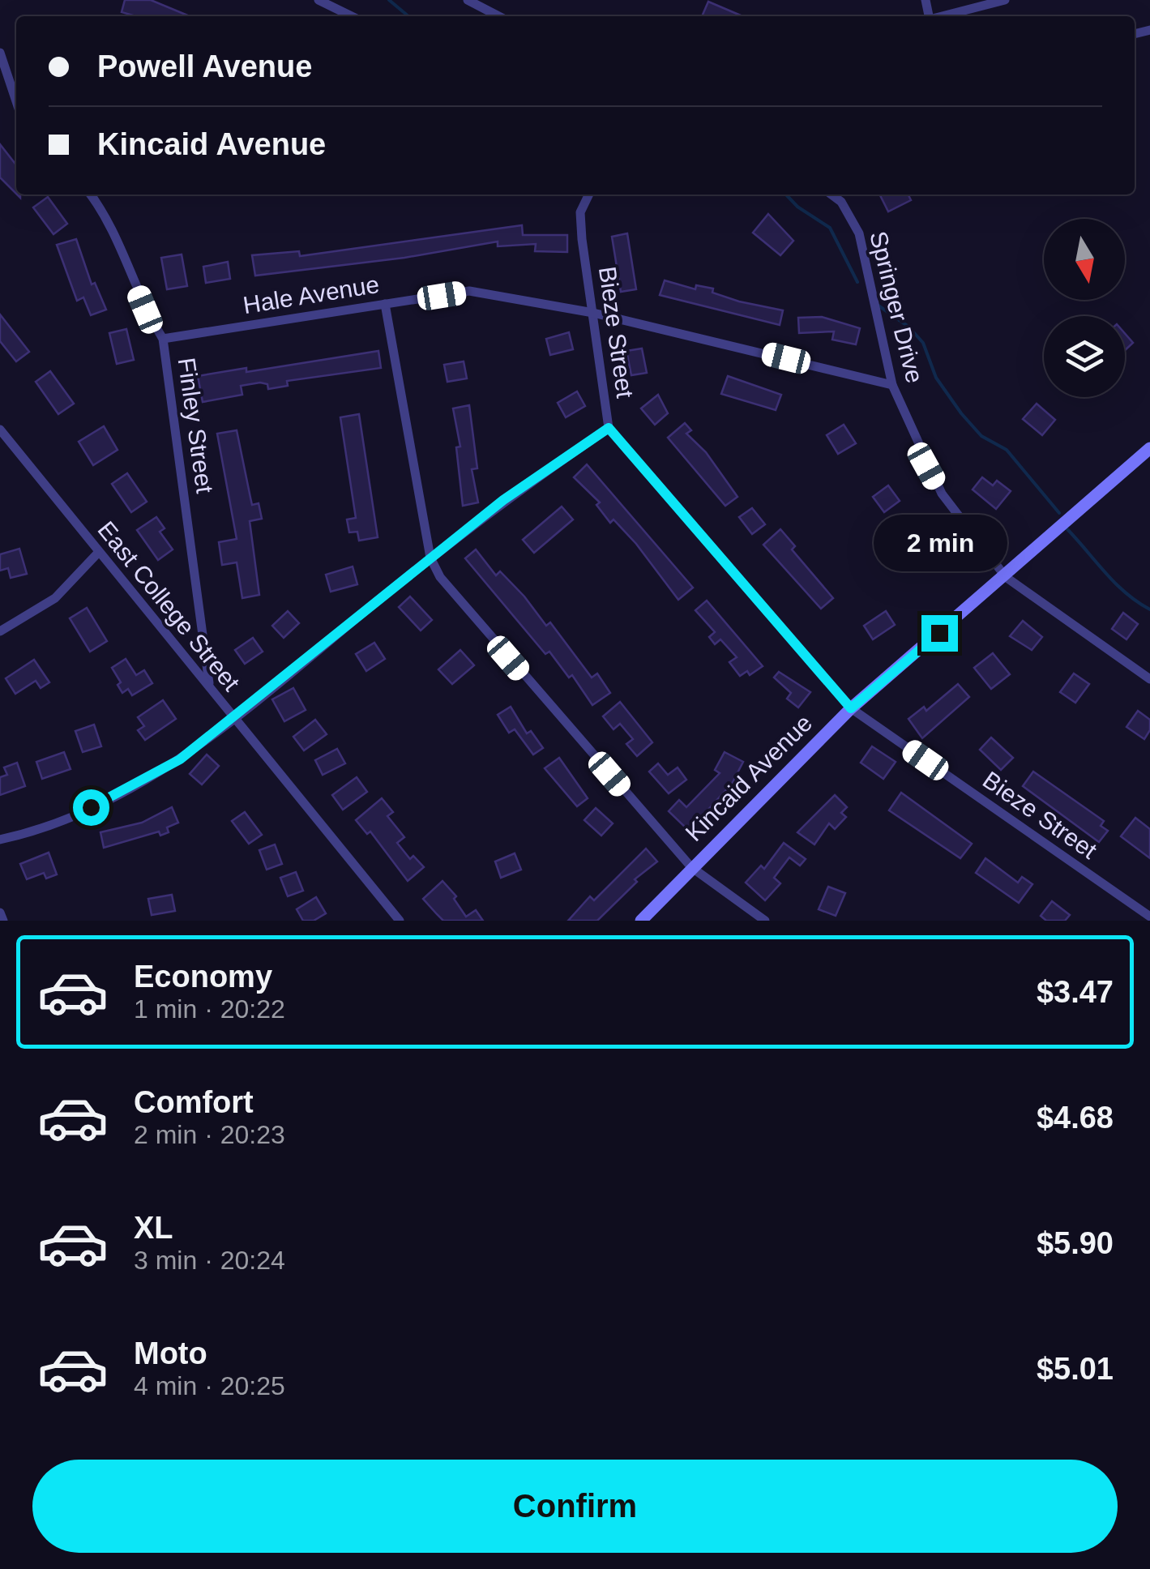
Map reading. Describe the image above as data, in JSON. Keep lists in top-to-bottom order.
{
  "streets": {
    "street": [
      "Hale Avenue",
      "Springer Drive",
      "Bieze Street",
      "Finley Street",
      "East College Street",
      "Kincaid Avenue"
    ]
  },
  "crossings": [
    ["Hale Avenue", "Springer Drive"],
    ["Hale Avenue", "Bieze Street"],
    ["Hale Avenue", "Finley Street"],
    ["Springer Drive", "Kincaid Avenue"],
    ["Bieze Street", "Kincaid Avenue"],
    ["Finley Street", "East College Street"]
  ],
  "north": "bottom",
  "page": {
    "banner": ["Powell Avenue", "Kincaid Avenue"],
    "bubble": "2 min",
    "list": [
      {
        "name": "Economy",
        "note": "1 min · 20:22",
        "value": "$3.47"
      },
      {
        "name": "Comfort",
        "note": "2 min · 20:23",
        "value": "$4.68"
      },
      {
        "name": "XL",
        "note": "3 min · 20:24",
        "value": "$5.90"
      },
      {
        "name": "Moto",
        "note": "4 min · 20:25",
        "value": "$5.01"
      }
    ],
    "buttons": "Confirm"
  }
}
